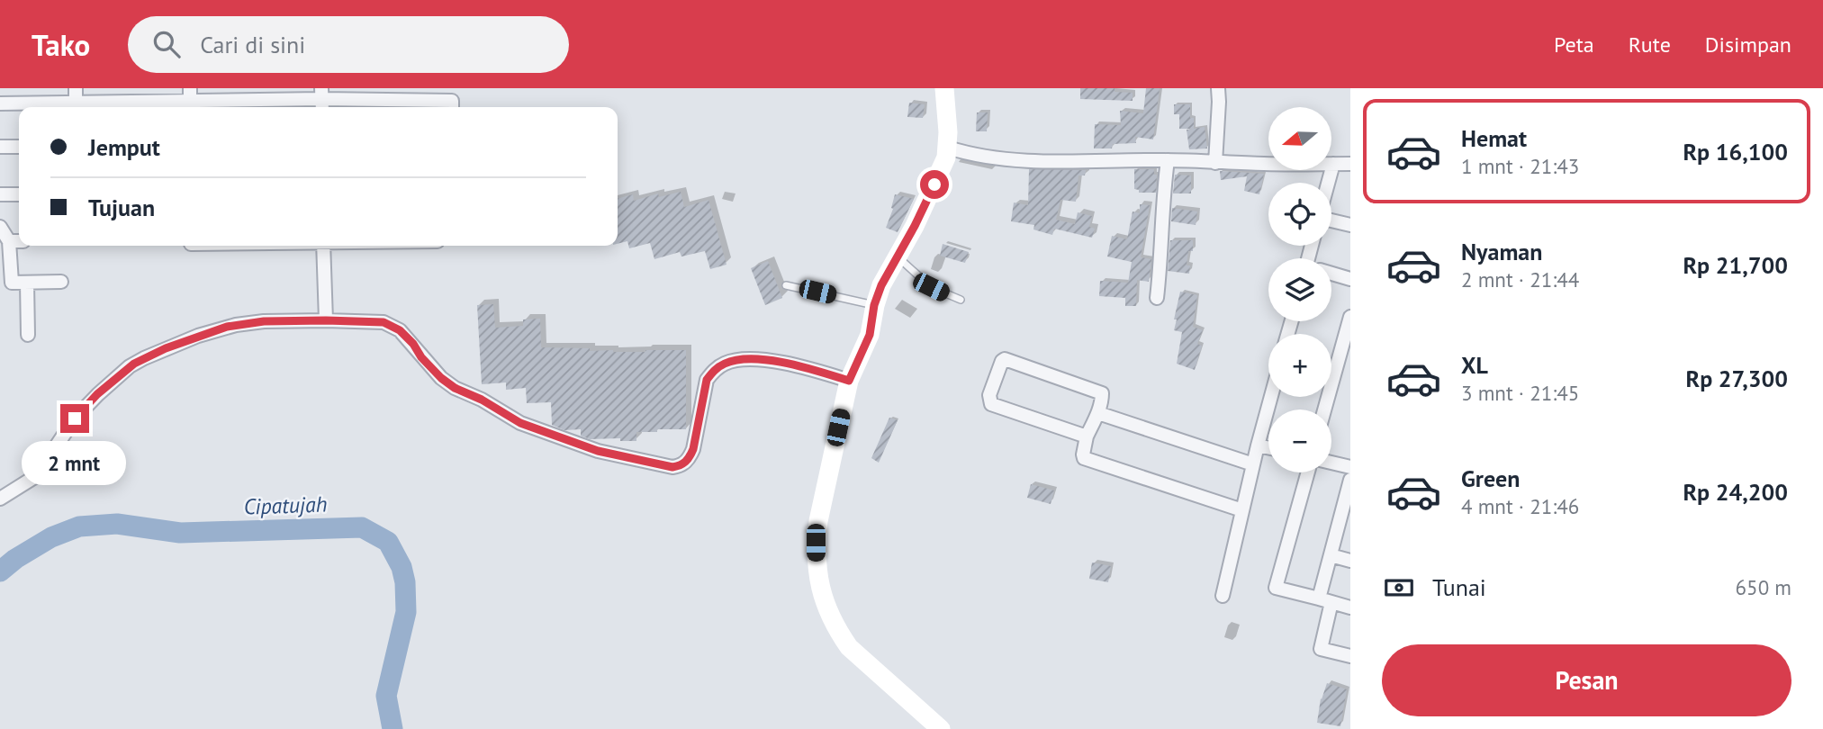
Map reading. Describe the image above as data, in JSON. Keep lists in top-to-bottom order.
{
  "water": ["Cipatujah"],
  "north": "left",
  "page": {
    "header": "Tako",
    "search": "Cari di sini",
    "nav": ["Peta", "Rute", "Disimpan"],
    "list": [
      {
        "name": "Hemat",
        "note": "1 mnt · 21:43",
        "value": "Rp 16,100"
      },
      {
        "name": "Nyaman",
        "note": "2 mnt · 21:44",
        "value": "Rp 21,700"
      },
      {
        "name": "XL",
        "note": "3 mnt · 21:45",
        "value": "Rp 27,300"
      },
      {
        "name": "Green",
        "note": "4 mnt · 21:46",
        "value": "Rp 24,200"
      }
    ],
    "map_buttons": ["+", "−"],
    "banner": ["Jemput", "Tujuan"],
    "bubble": "2 mnt",
    "pay": ["Tunai", "650 m"],
    "buttons": "Pesan"
  }
}
